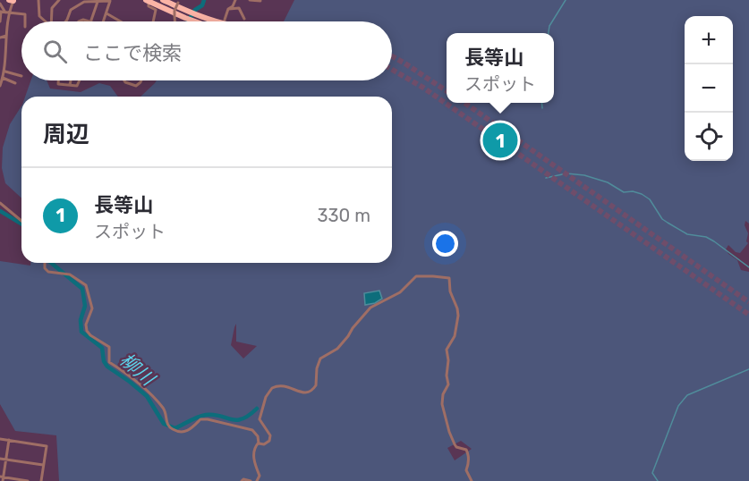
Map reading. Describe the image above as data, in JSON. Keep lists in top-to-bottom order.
{
  "water": ["柳川"],
  "page": {
    "map_buttons": ["+", "−"],
    "search": "ここで検索",
    "popup": ["長等山", "スポット"],
    "heading": "周辺",
    "pins": "1",
    "list": [
      {
        "mark": "1",
        "name": "長等山",
        "note": "スポット",
        "value": "330 m"
      }
    ]
  }
}
